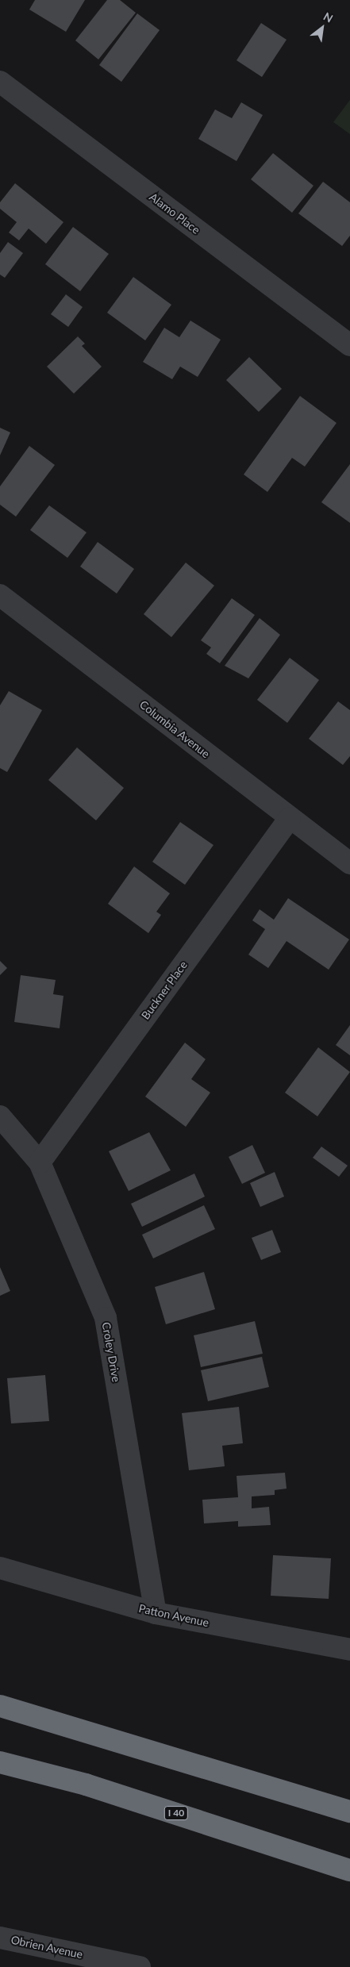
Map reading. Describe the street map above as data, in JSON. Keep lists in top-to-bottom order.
{
  "streets": {
    "highway": ["I 40"],
    "street": [
      "Alamo Place",
      "Columbia Avenue",
      "Buckner Place",
      "Croley Drive",
      "Patton Avenue",
      "Obrien Avenue"
    ]
  },
  "crossings": [
    ["Columbia Avenue", "Buckner Place"],
    ["Buckner Place", "Croley Drive"],
    ["Croley Drive", "Patton Avenue"]
  ],
  "north": "top right"
}
